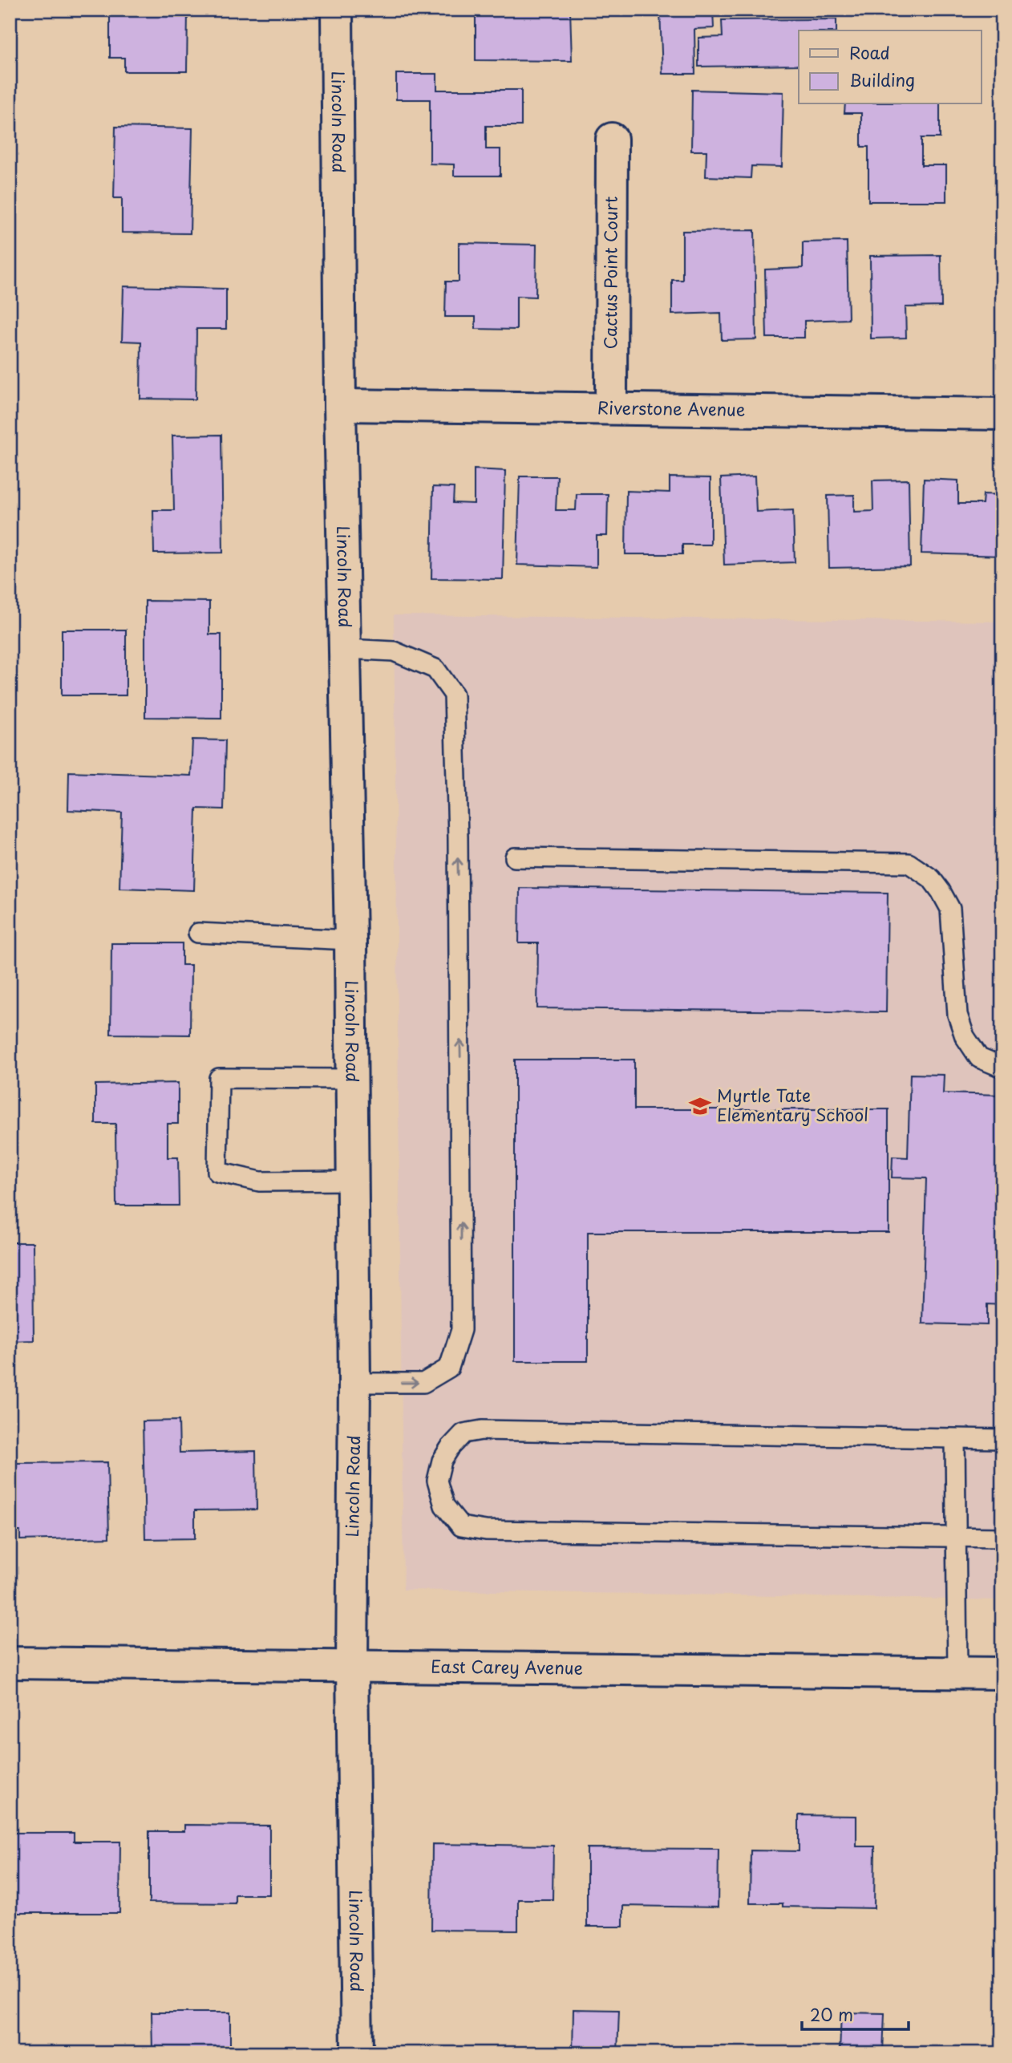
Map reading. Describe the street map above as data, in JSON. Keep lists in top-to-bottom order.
{
  "streets": {
    "street": [
      "Lincoln Road",
      "Cactus Point Court",
      "Riverstone Avenue",
      "East Carey Avenue"
    ]
  },
  "crossings": [
    ["Lincoln Road", "Riverstone Avenue"],
    ["Lincoln Road", "East Carey Avenue"],
    ["Cactus Point Court", "Riverstone Avenue"]
  ],
  "places": {
    "school or university": ["Myrtle Tate Elementary School"]
  },
  "legend": ["Road", "Building"],
  "scale_bar": "20 m"
}
